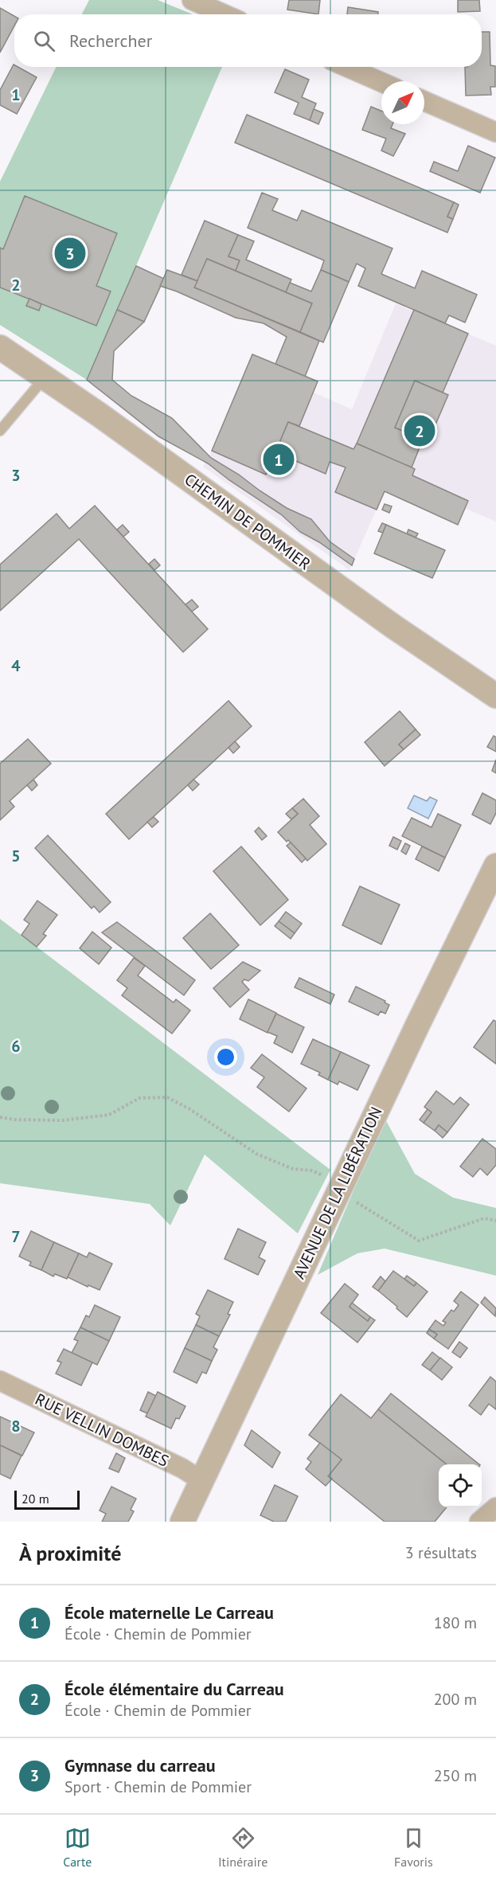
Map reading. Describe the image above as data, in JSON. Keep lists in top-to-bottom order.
{
  "streets": {
    "street": ["CHEMIN DE POMMIER", "AVENUE DE LA LIBÉRATION", "RUE VELLIN DOMBES"]
  },
  "crossings": [
    ["AVENUE DE LA LIBÉRATION", "RUE VELLIN DOMBES"]
  ],
  "scale_bar": "20 m",
  "north": "top right",
  "page": {
    "search": "Rechercher",
    "pins": ["3", "2", "1"],
    "scale": "20 m",
    "heading": ["À proximité", "3 résultats"],
    "list": [
      {
        "mark": "1",
        "name": "École maternelle Le Carreau",
        "note": "École · Chemin de Pommier",
        "value": "180 m"
      },
      {
        "mark": "2",
        "name": "École élémentaire du Carreau",
        "note": "École · Chemin de Pommier",
        "value": "200 m"
      },
      {
        "mark": "3",
        "name": "Gymnase du carreau",
        "note": "Sport · Chemin de Pommier",
        "value": "250 m"
      }
    ],
    "nav": ["Carte", "Itinéraire", "Favoris"]
  },
  "grid": {
    "rows": [
      "1",
      "2",
      "3",
      "4",
      "5",
      "6",
      "7",
      "8"
    ]
  }
}
